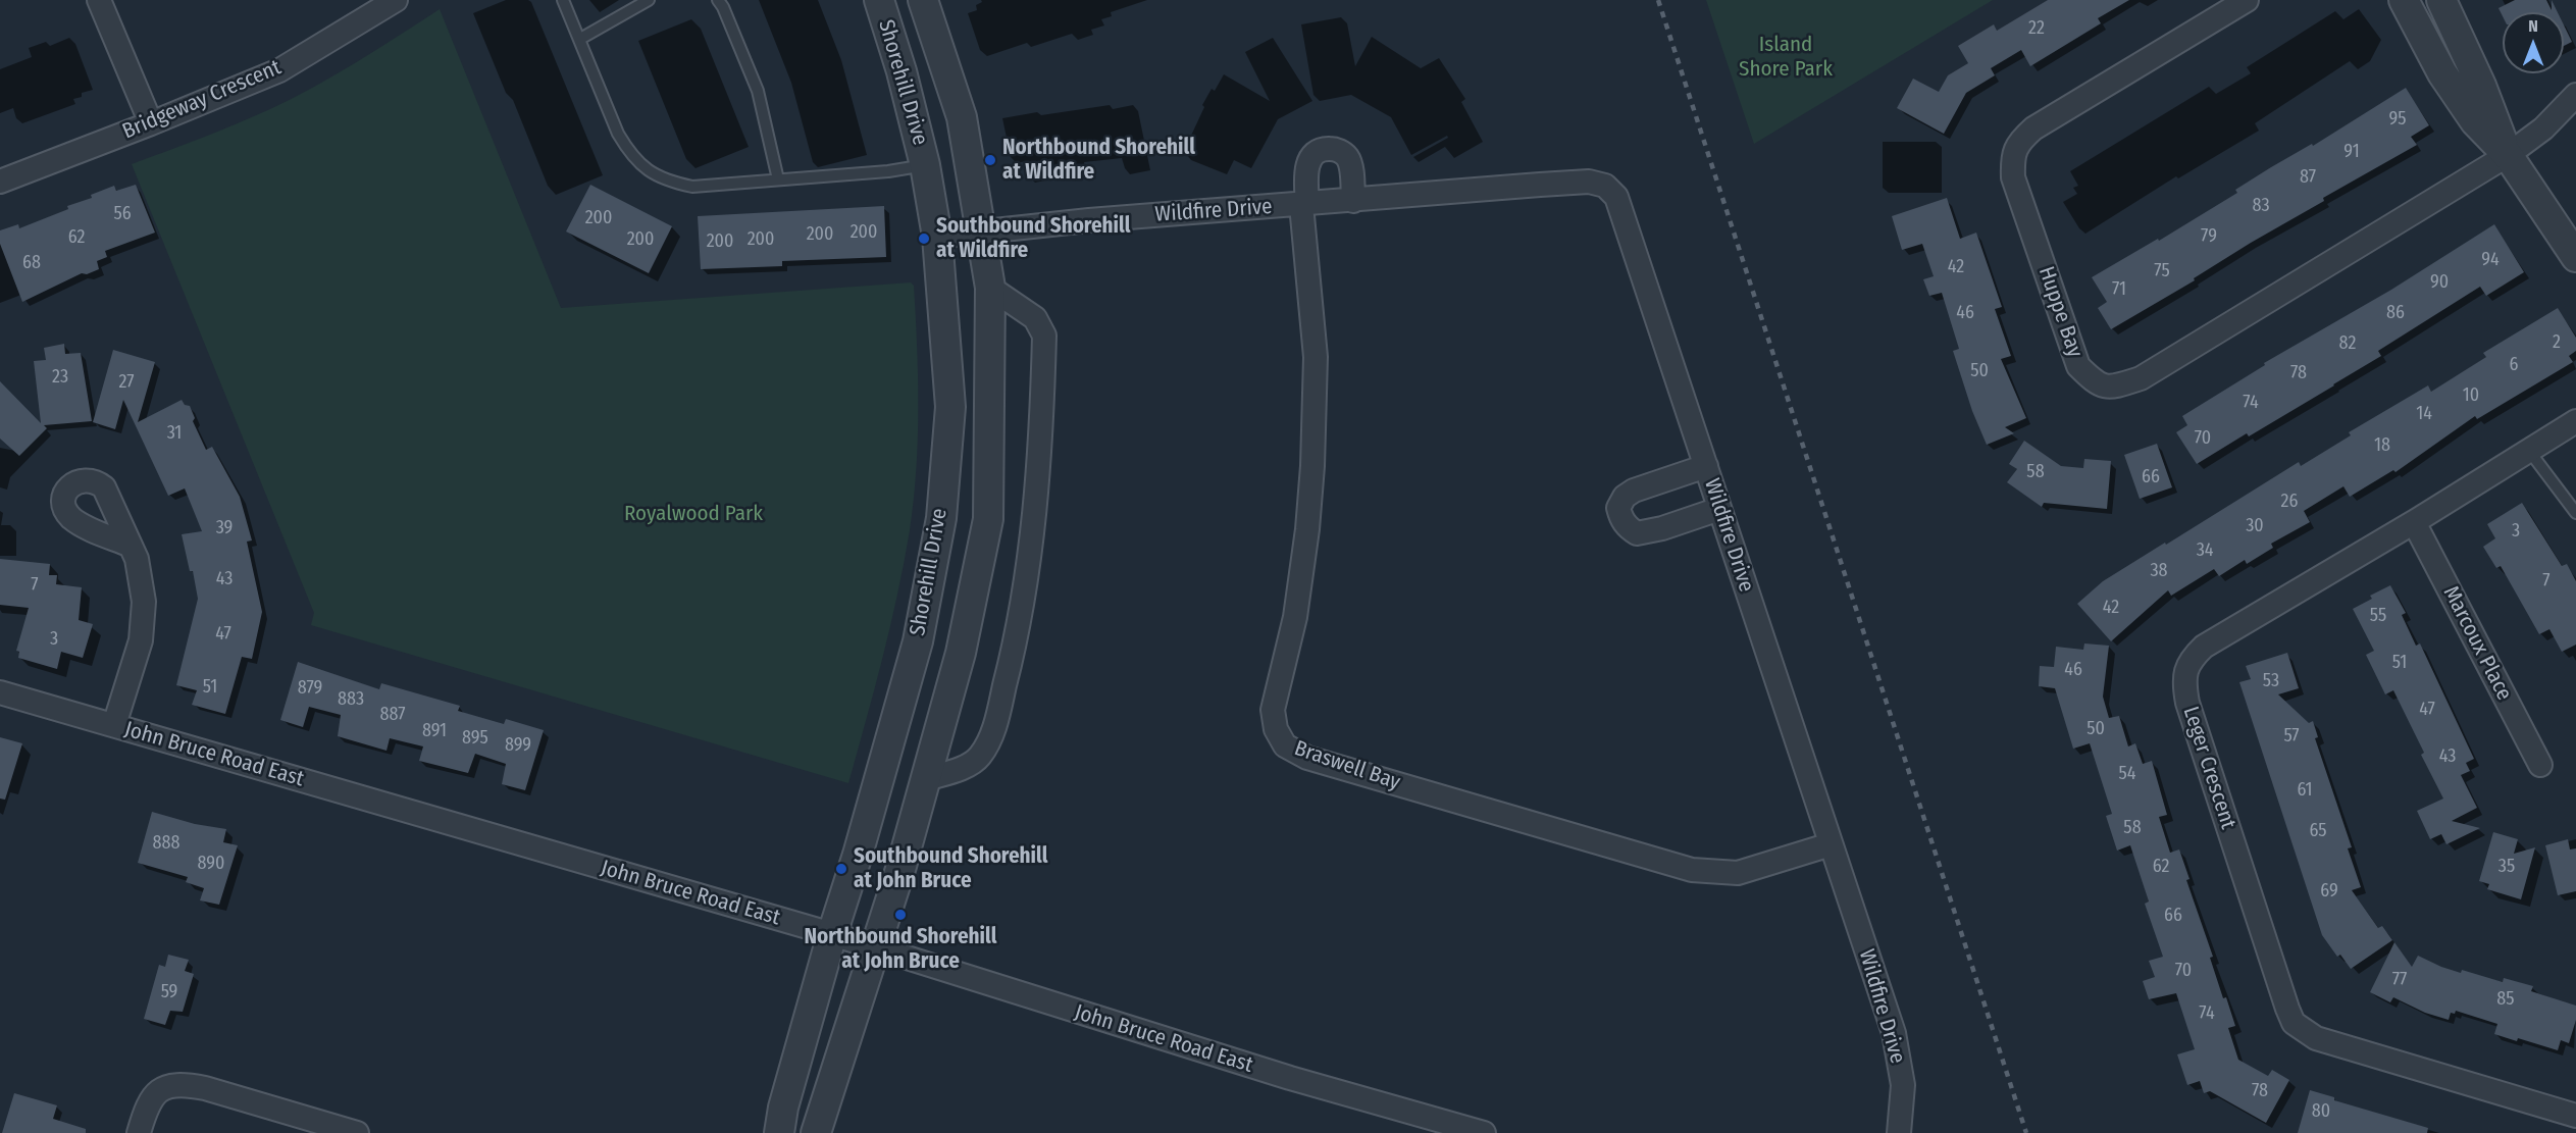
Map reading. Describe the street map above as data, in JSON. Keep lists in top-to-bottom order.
{
  "streets": {
    "street": [
      "Shorehill Drive",
      "Bridgeway Crescent",
      "Wildfire Drive",
      "Huppe Bay",
      "Marcoux Place",
      "John Bruce Road East",
      "Braswell Bay",
      "Leger Crescent"
    ]
  },
  "crossings": [
    ["Shorehill Drive", "Wildfire Drive"],
    ["Shorehill Drive", "John Bruce Road East"],
    ["Wildfire Drive", "Braswell Bay"],
    ["Marcoux Place", "Leger Crescent"]
  ],
  "parks": ["Island Shore Park", "Royalwood Park"],
  "places": [
    "Northbound Shorehill at Wildfire",
    "Southbound Shorehill at Wildfire",
    "Southbound Shorehill at John Bruce",
    "Northbound Shorehill at John Bruce"
  ],
  "house_numbers": [
    "22",
    "95",
    "91",
    "87",
    "83",
    "56",
    "200",
    "200",
    "200",
    "79",
    "62",
    "200",
    "200",
    "200",
    "94",
    "68",
    "42",
    "75",
    "90",
    "71",
    "46",
    "86",
    "2",
    "82",
    "6",
    "50",
    "78",
    "23",
    "27",
    "10",
    "74",
    "14",
    "31",
    "70",
    "18",
    "58",
    "66",
    "26",
    "30",
    "39",
    "3",
    "34",
    "38",
    "43",
    "7",
    "7",
    "42",
    "55",
    "47",
    "3",
    "51",
    "46",
    "53",
    "51",
    "879",
    "883",
    "47",
    "887",
    "50",
    "891",
    "57",
    "895",
    "899",
    "43",
    "54",
    "61",
    "58",
    "65",
    "888",
    "890",
    "62",
    "35",
    "69",
    "66",
    "70",
    "77",
    "59",
    "85",
    "74",
    "78",
    "80"
  ],
  "north": "top"
}
